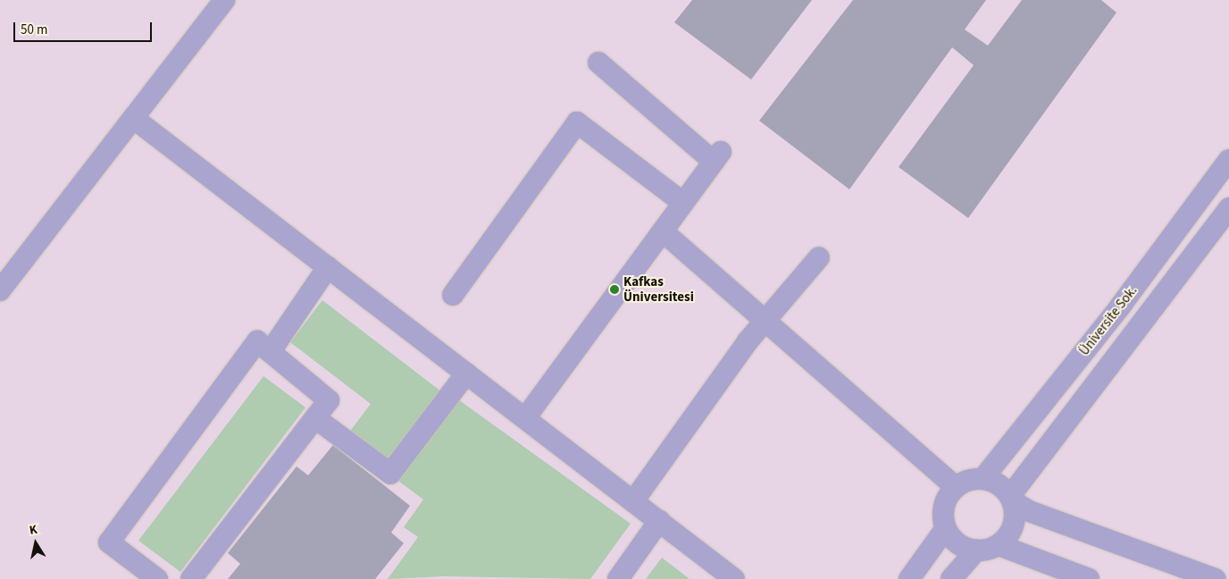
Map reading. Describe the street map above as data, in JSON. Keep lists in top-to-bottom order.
{
  "streets": {
    "street": ["Üniversite Sok."]
  },
  "places": ["Kafkas Üniversitesi"],
  "scale_bar": "50 m",
  "north": "top"
}
